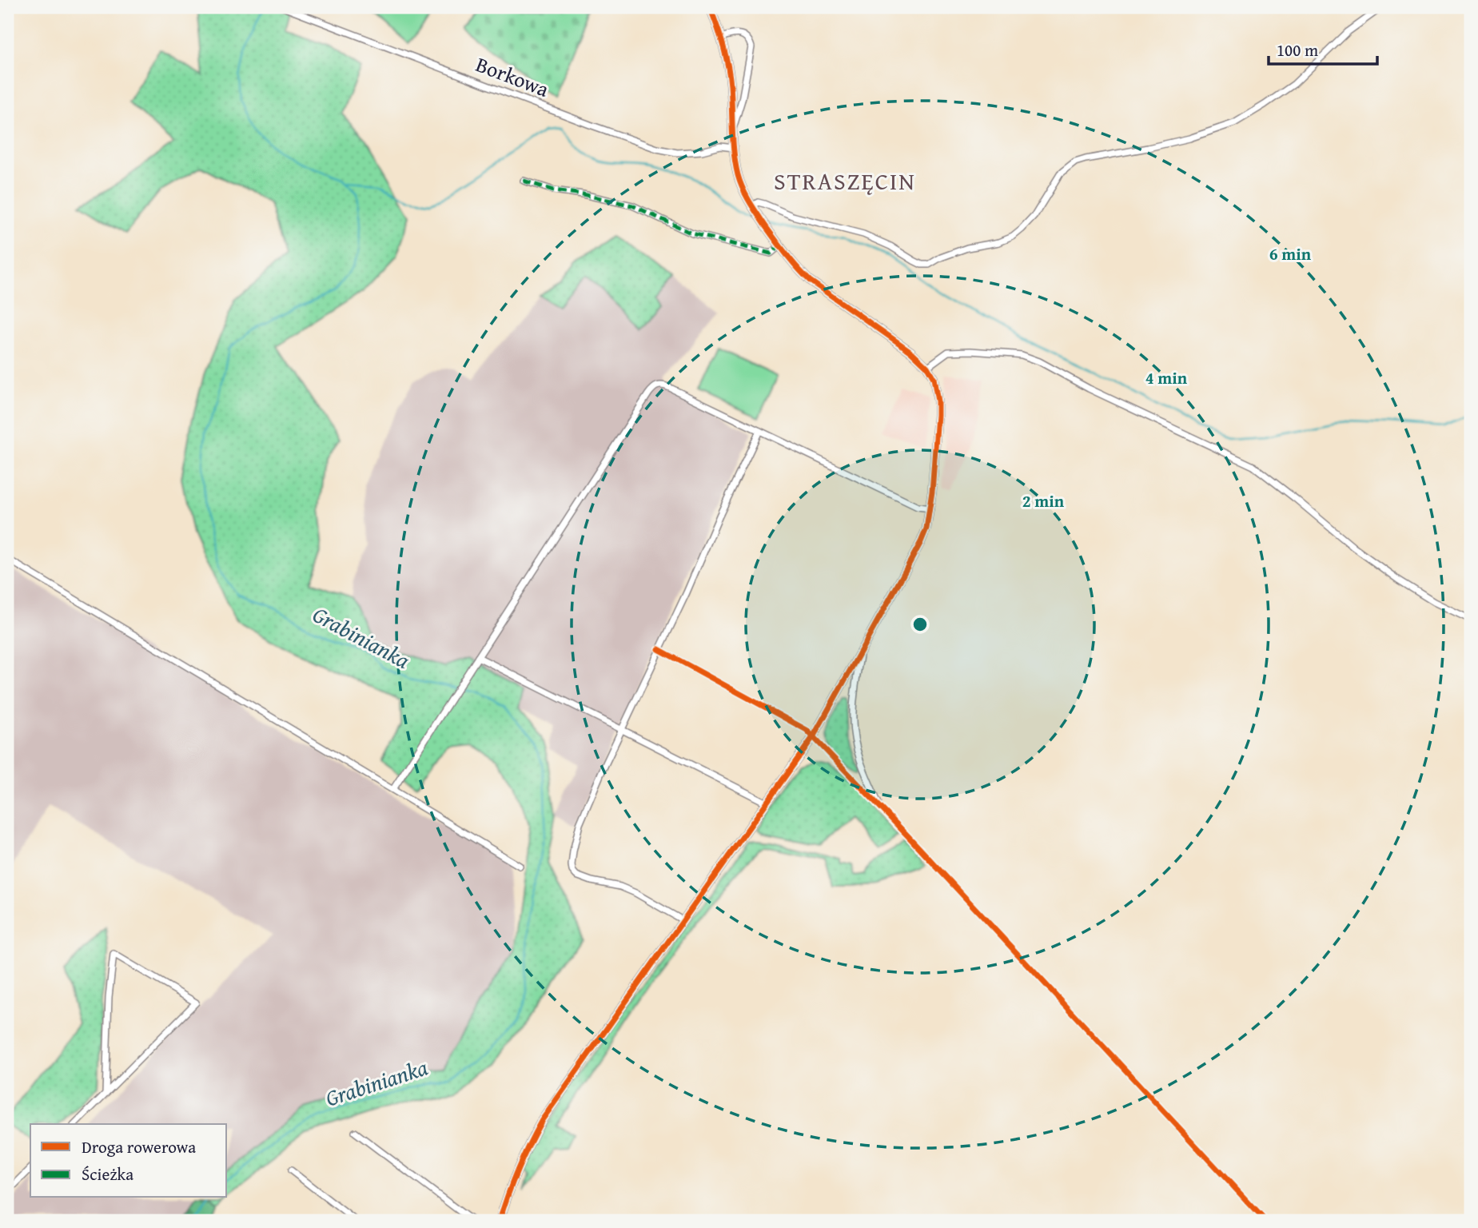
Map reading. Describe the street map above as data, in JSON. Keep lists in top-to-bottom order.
{
  "streets": {
    "street": ["Borkowa"]
  },
  "districts": ["STRASZĘCIN"],
  "water": ["Grabinianka"],
  "legend": ["Droga rowerowa", "Ścieżka"],
  "scale_bar": "100 m",
  "rings": ["6 min", "4 min", "2 min"]
}
